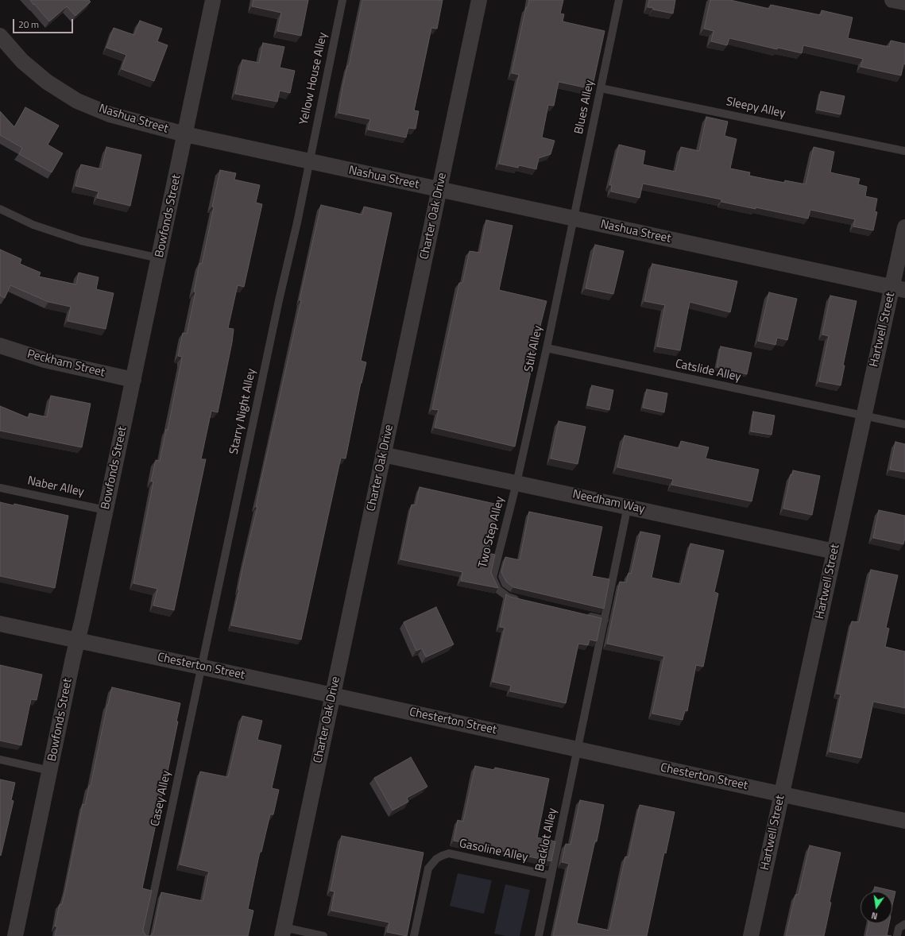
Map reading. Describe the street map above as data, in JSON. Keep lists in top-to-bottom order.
{
  "streets": {
    "street": [
      "Nashua Street",
      "Bowfonds Street",
      "Charter Oak Drive",
      "Hartwell Street",
      "Peckham Street",
      "Needham Way",
      "Chesterton Street"
    ],
    "lane": [
      "Yellow House Alley",
      "Blues Alley",
      "Sleepy Alley",
      "Stilt Alley",
      "Catslide Alley",
      "Starry Night Alley",
      "Naber Alley",
      "Two Step Alley",
      "Casey Alley",
      "Backlot Alley",
      "Gasoline Alley"
    ]
  },
  "crossings": [
    ["Yellow House Alley", "Nashua Street"],
    ["Yellow House Alley", "Starry Night Alley"],
    ["Blues Alley", "Sleepy Alley"],
    ["Blues Alley", "Nashua Street"],
    ["Blues Alley", "Stilt Alley"],
    ["Nashua Street", "Bowfonds Street"],
    ["Nashua Street", "Charter Oak Drive"],
    ["Nashua Street", "Hartwell Street"],
    ["Nashua Street", "Stilt Alley"],
    ["Nashua Street", "Starry Night Alley"],
    ["Bowfonds Street", "Peckham Street"],
    ["Bowfonds Street", "Naber Alley"],
    ["Bowfonds Street", "Chesterton Street"],
    ["Charter Oak Drive", "Needham Way"],
    ["Charter Oak Drive", "Chesterton Street"],
    ["Hartwell Street", "Catslide Alley"],
    ["Hartwell Street", "Needham Way"],
    ["Hartwell Street", "Chesterton Street"],
    ["Stilt Alley", "Catslide Alley"],
    ["Stilt Alley", "Needham Way"],
    ["Stilt Alley", "Two Step Alley"],
    ["Starry Night Alley", "Chesterton Street"],
    ["Starry Night Alley", "Casey Alley"],
    ["Needham Way", "Two Step Alley"],
    ["Chesterton Street", "Casey Alley"],
    ["Chesterton Street", "Backlot Alley"],
    ["Backlot Alley", "Gasoline Alley"]
  ],
  "scale_bar": "20 m",
  "north": "bottom"
}
